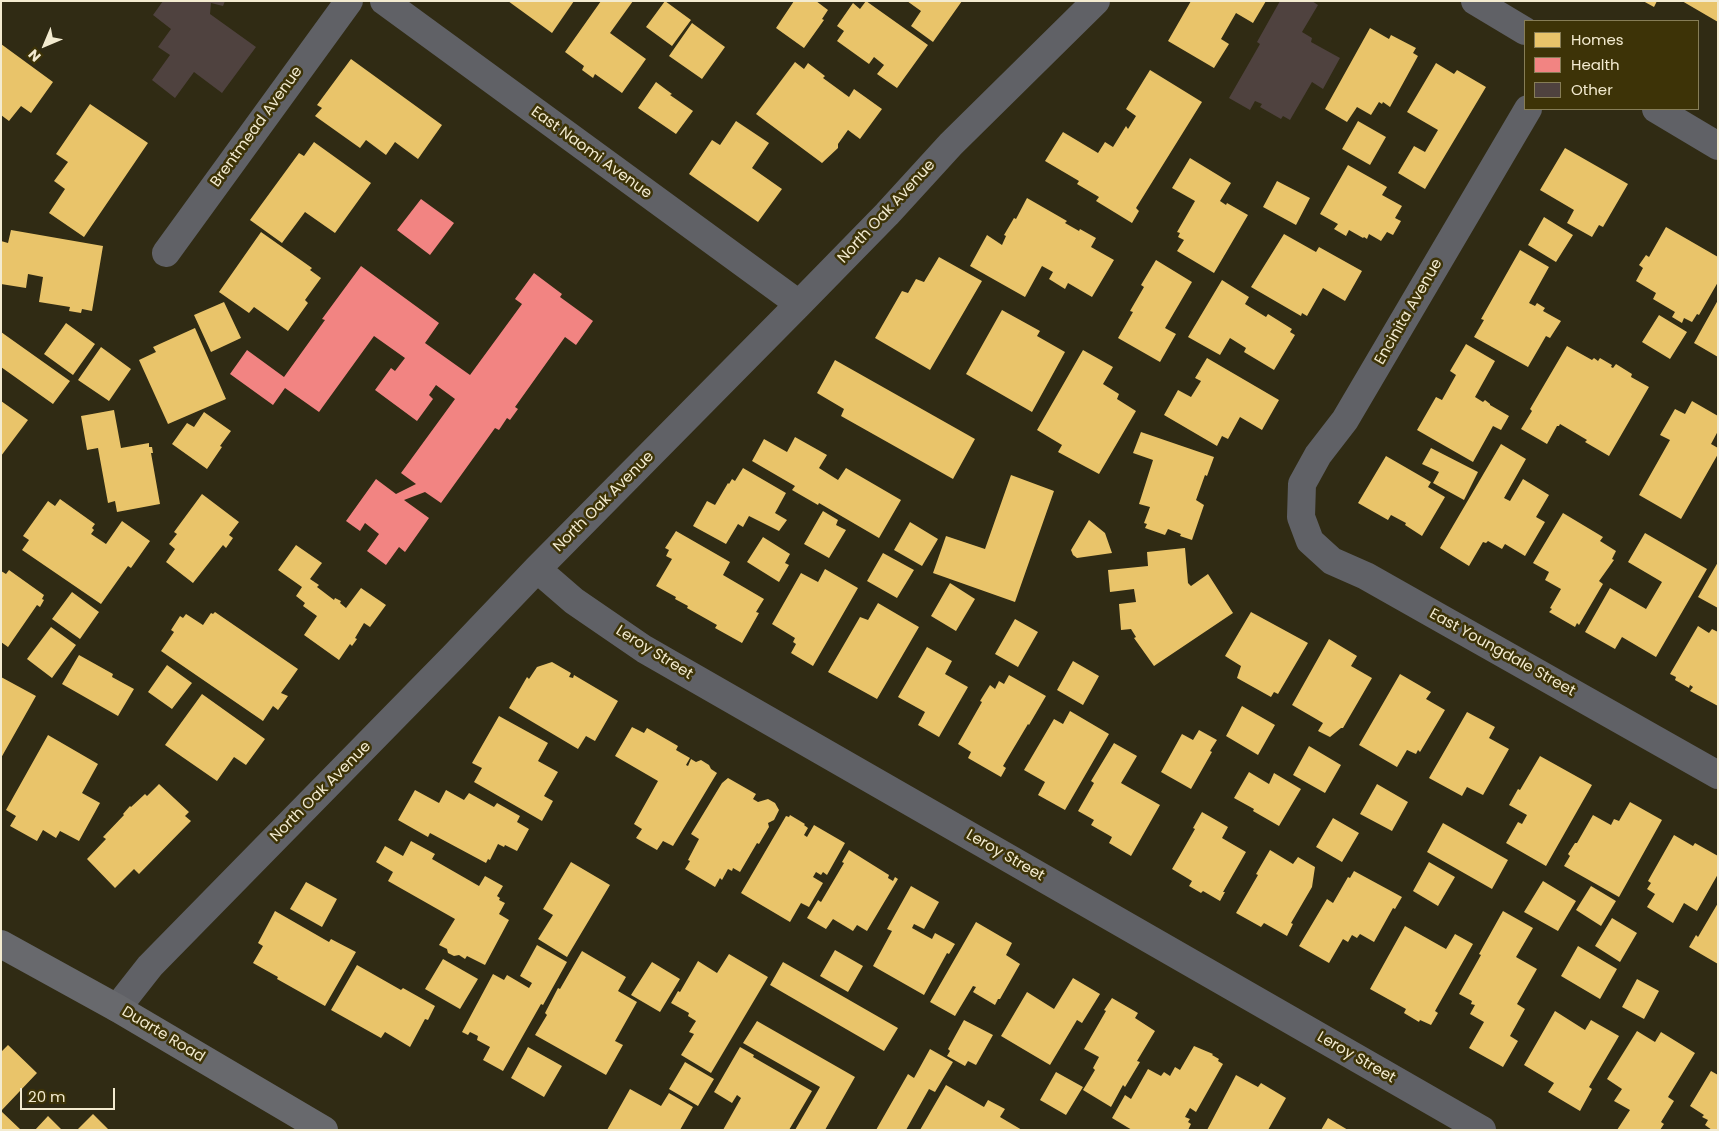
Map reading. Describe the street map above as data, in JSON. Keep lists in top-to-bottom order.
{
  "streets": {
    "main road": ["Duarte Road"],
    "street": [
      "Brentmead Avenue",
      "East Naomi Avenue",
      "North Oak Avenue",
      "Encinita Avenue",
      "Leroy Street",
      "East Youngdale Street"
    ]
  },
  "crossings": [
    ["East Naomi Avenue", "North Oak Avenue"],
    ["North Oak Avenue", "Leroy Street"],
    ["North Oak Avenue", "Duarte Road"],
    ["Encinita Avenue", "East Youngdale Street"]
  ],
  "legend": ["Homes", "Health", "Other"],
  "scale_bar": "20 m",
  "north": "bottom left"
}
